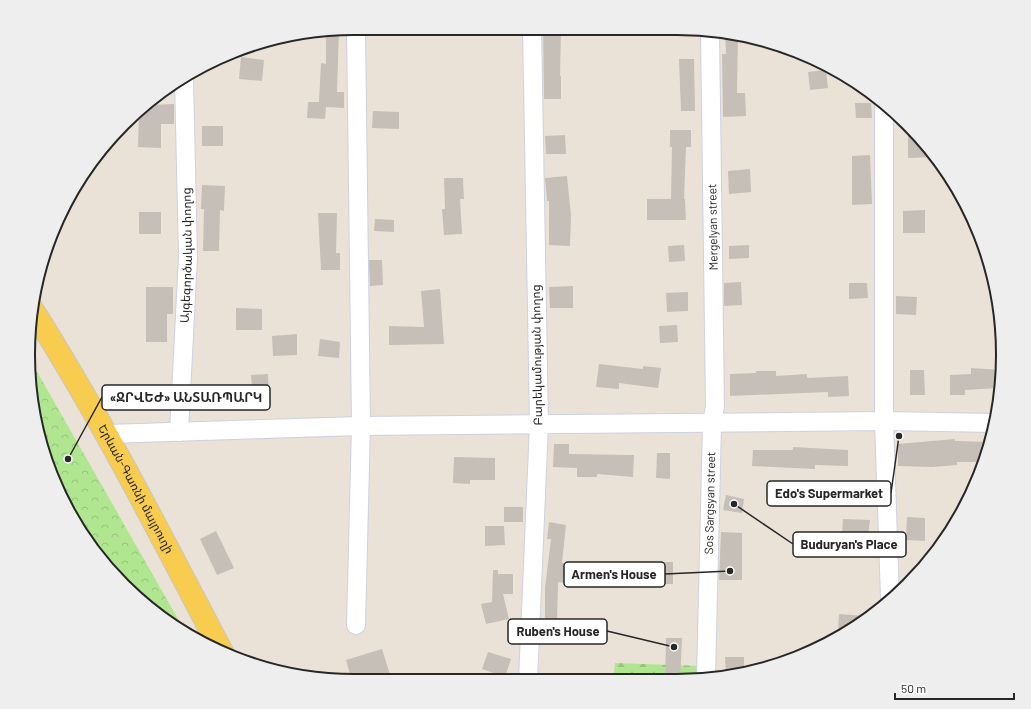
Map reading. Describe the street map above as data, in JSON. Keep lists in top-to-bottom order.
{
  "streets": {
    "main road": ["Երևան-Գառնի մայրուղի"],
    "street": [
      "Mergelyan street",
      "Այգեգործական փողոց",
      "Բարեկամության փողոց",
      "Sos Sargsyan street"
    ]
  },
  "crossings": [
    ["Mergelyan street", "Sos Sargsyan street"]
  ],
  "places": [
    "Edo's Supermarket",
    "«ՋՐՎԵԺ» ԱՆՏԱՌՊԱՐԿ",
    "Buduryan's Place",
    "Armen's House",
    "Ruben's House"
  ],
  "scale_bar": "50 m"
}
